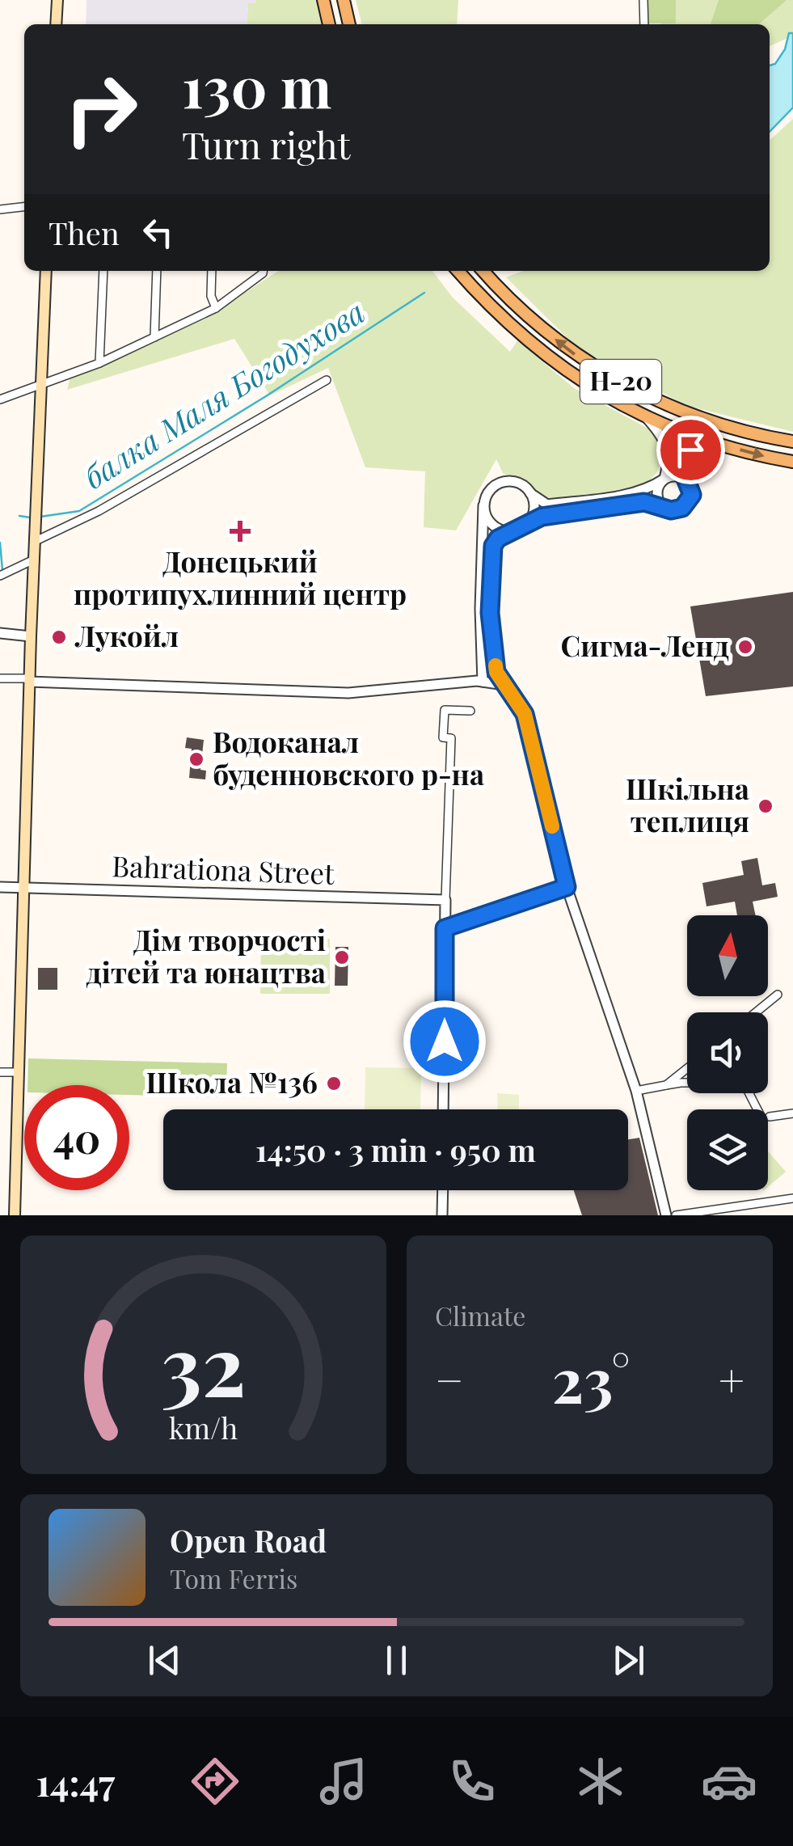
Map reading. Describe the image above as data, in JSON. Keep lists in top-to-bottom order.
{
  "streets": {
    "main road": ["Н-20"],
    "street": ["Bahrationa Street"]
  },
  "water": ["балка Маля Богодухова"],
  "places": {
    "health": ["Донецький протипухлинний центр"],
    "other": [
      "Лукойл",
      "Сигма-Ленд",
      "Водоканал буденновского р-на",
      "Шкільна теплиця",
      "Дім творчості дітей та юнацтва",
      "Школа №136"
    ]
  },
  "north": "top",
  "page": {
    "turn": ["130 m", "Turn right"],
    "then": "Then",
    "limit": "40",
    "trip": "14:50 · 3 min · 950 m",
    "tile": "Climate",
    "heat": ["−", "23°", "+"],
    "song": ["Open Road", "Tom Ferris"],
    "tabs": "14:47",
    "gauge": ["32", "km/h"]
  }
}
